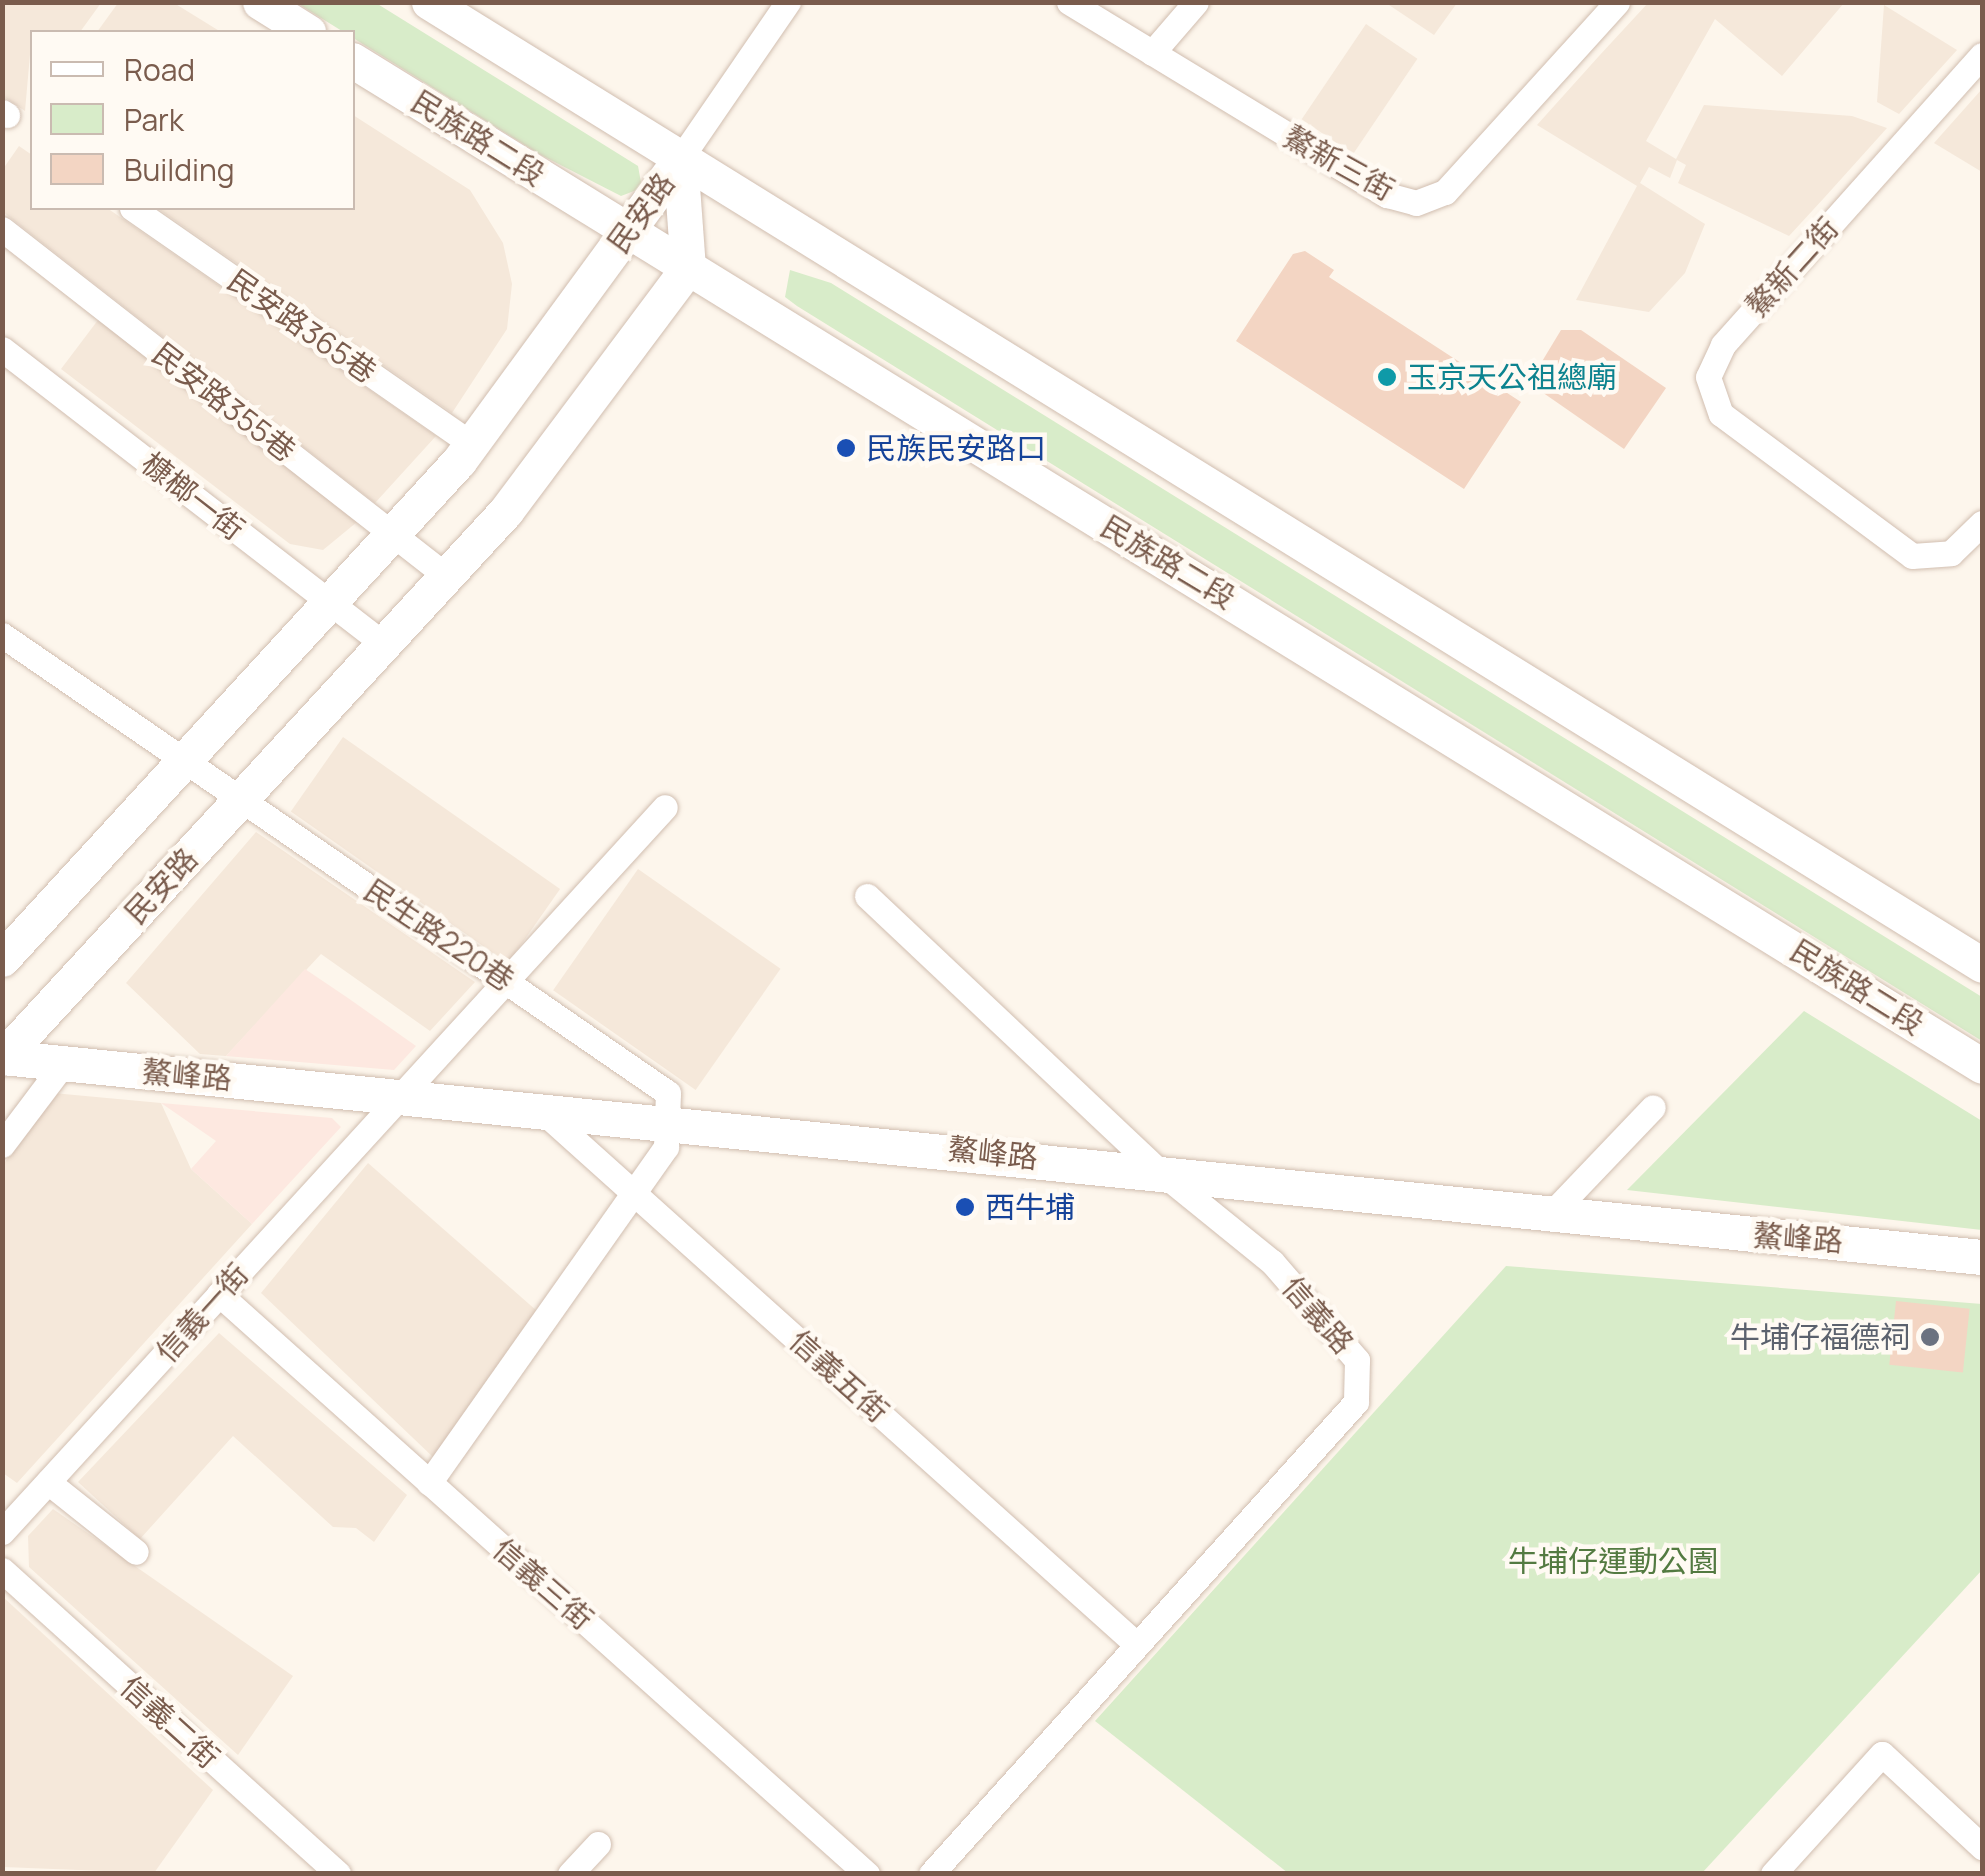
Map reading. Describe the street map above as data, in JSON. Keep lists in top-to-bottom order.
{
  "streets": {
    "street": [
      "民族路二段",
      "鰲新三街",
      "民安路",
      "鰲新二街",
      "民安路365巷",
      "民安路355巷",
      "槺榔一街",
      "民生路220巷",
      "鰲峰路",
      "信義一街",
      "信義路",
      "信義五街",
      "信義三街",
      "信義二街"
    ]
  },
  "crossings": [
    ["民族路二段", "民安路"],
    ["民安路", "民安路365巷"],
    ["民安路", "民安路355巷"],
    ["民安路", "槺榔一街"],
    ["民安路", "民生路220巷"],
    ["民安路", "鰲峰路"],
    ["民生路220巷", "鰲峰路"],
    ["鰲峰路", "信義一街"],
    ["鰲峰路", "信義路"],
    ["鰲峰路", "信義五街"],
    ["信義一街", "信義三街"],
    ["信義路", "信義五街"]
  ],
  "parks": ["牛埔仔運動公園"],
  "places": [
    "玉京天公祖總廟",
    "民族民安路口",
    "西牛埔",
    "牛埔仔福德祠"
  ],
  "legend": ["Road", "Park", "Building"]
}
